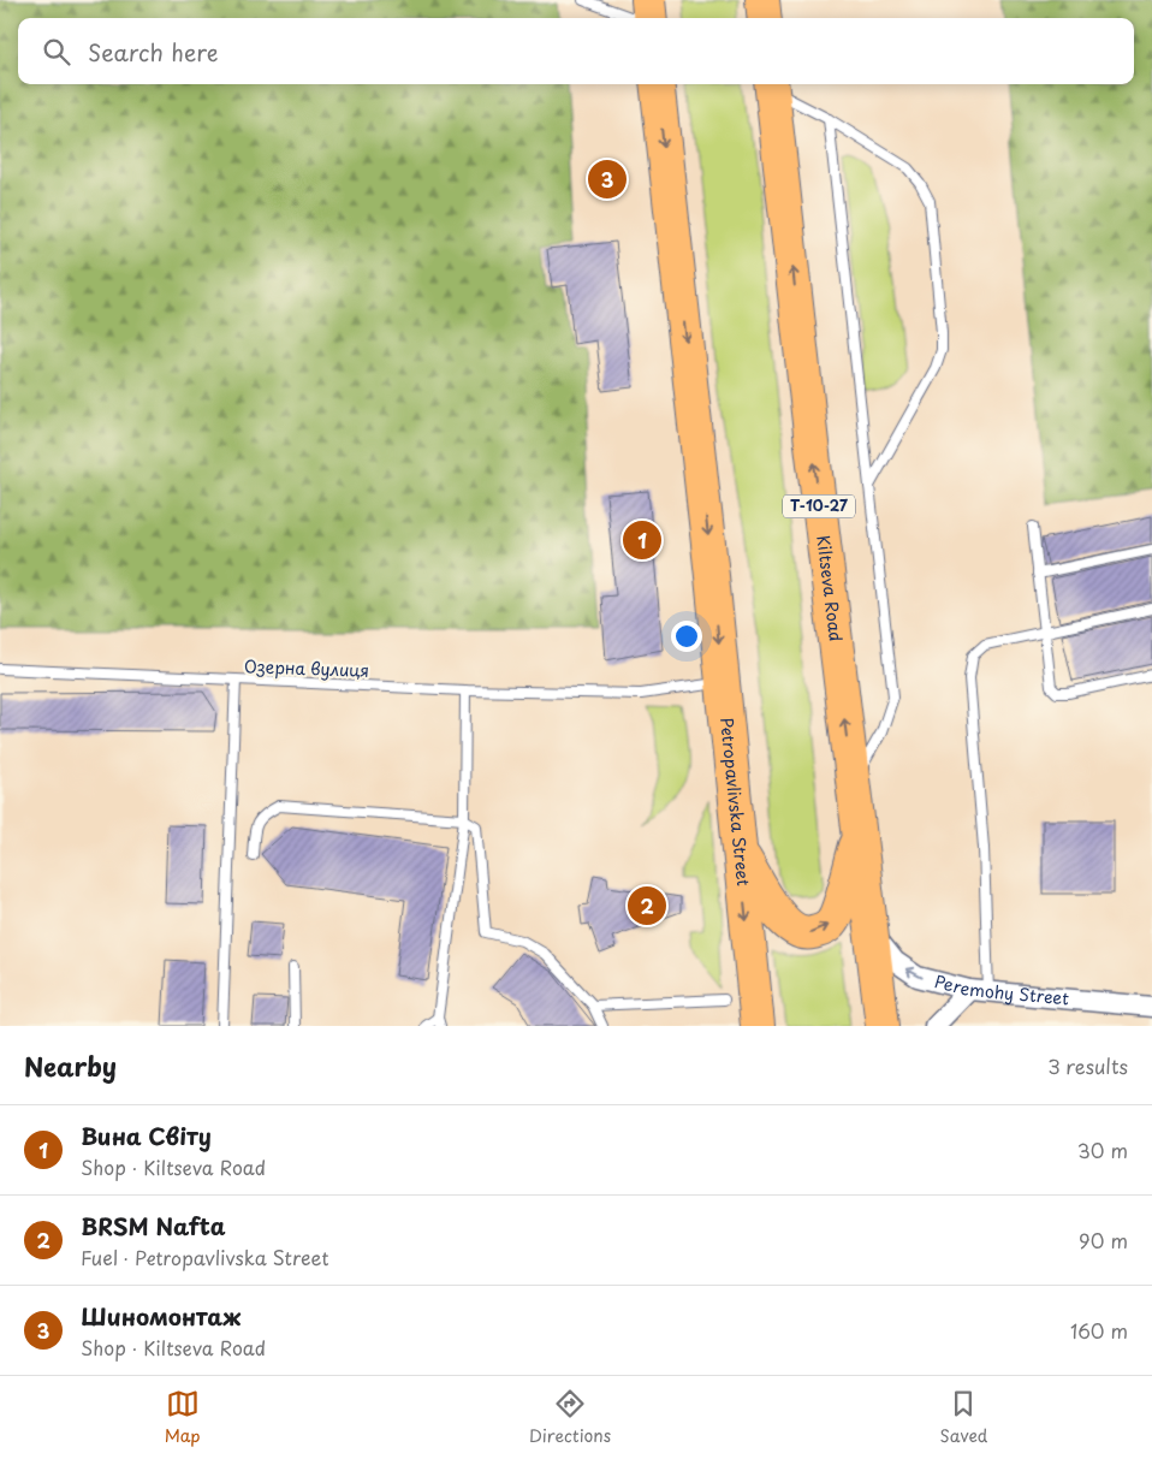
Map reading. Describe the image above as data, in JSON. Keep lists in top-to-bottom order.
{
  "streets": {
    "highway": ["Т-10-27", "Kiltseva Road", "Petropavlivska Street"],
    "street": ["Peremohy Street"],
    "lane": ["Озерна вулиця"]
  },
  "crossings": [
    ["Kiltseva Road", "Peremohy Street"],
    ["Озерна вулиця", "Petropavlivska Street"]
  ],
  "one_way": ["Kiltseva Road", "Petropavlivska Street", "Peremohy Street"],
  "page": {
    "search": "Search here",
    "pins": ["3", "1", "2"],
    "heading": ["Nearby", "3 results"],
    "list": [
      {
        "mark": "1",
        "name": "Вина Світу",
        "note": "Shop · Kiltseva Road",
        "value": "30 m"
      },
      {
        "mark": "2",
        "name": "BRSM Nafta",
        "note": "Fuel · Petropavlivska Street",
        "value": "90 m"
      },
      {
        "mark": "3",
        "name": "Шиномонтаж",
        "note": "Shop · Kiltseva Road",
        "value": "160 m"
      }
    ],
    "nav": ["Map", "Directions", "Saved"]
  }
}
